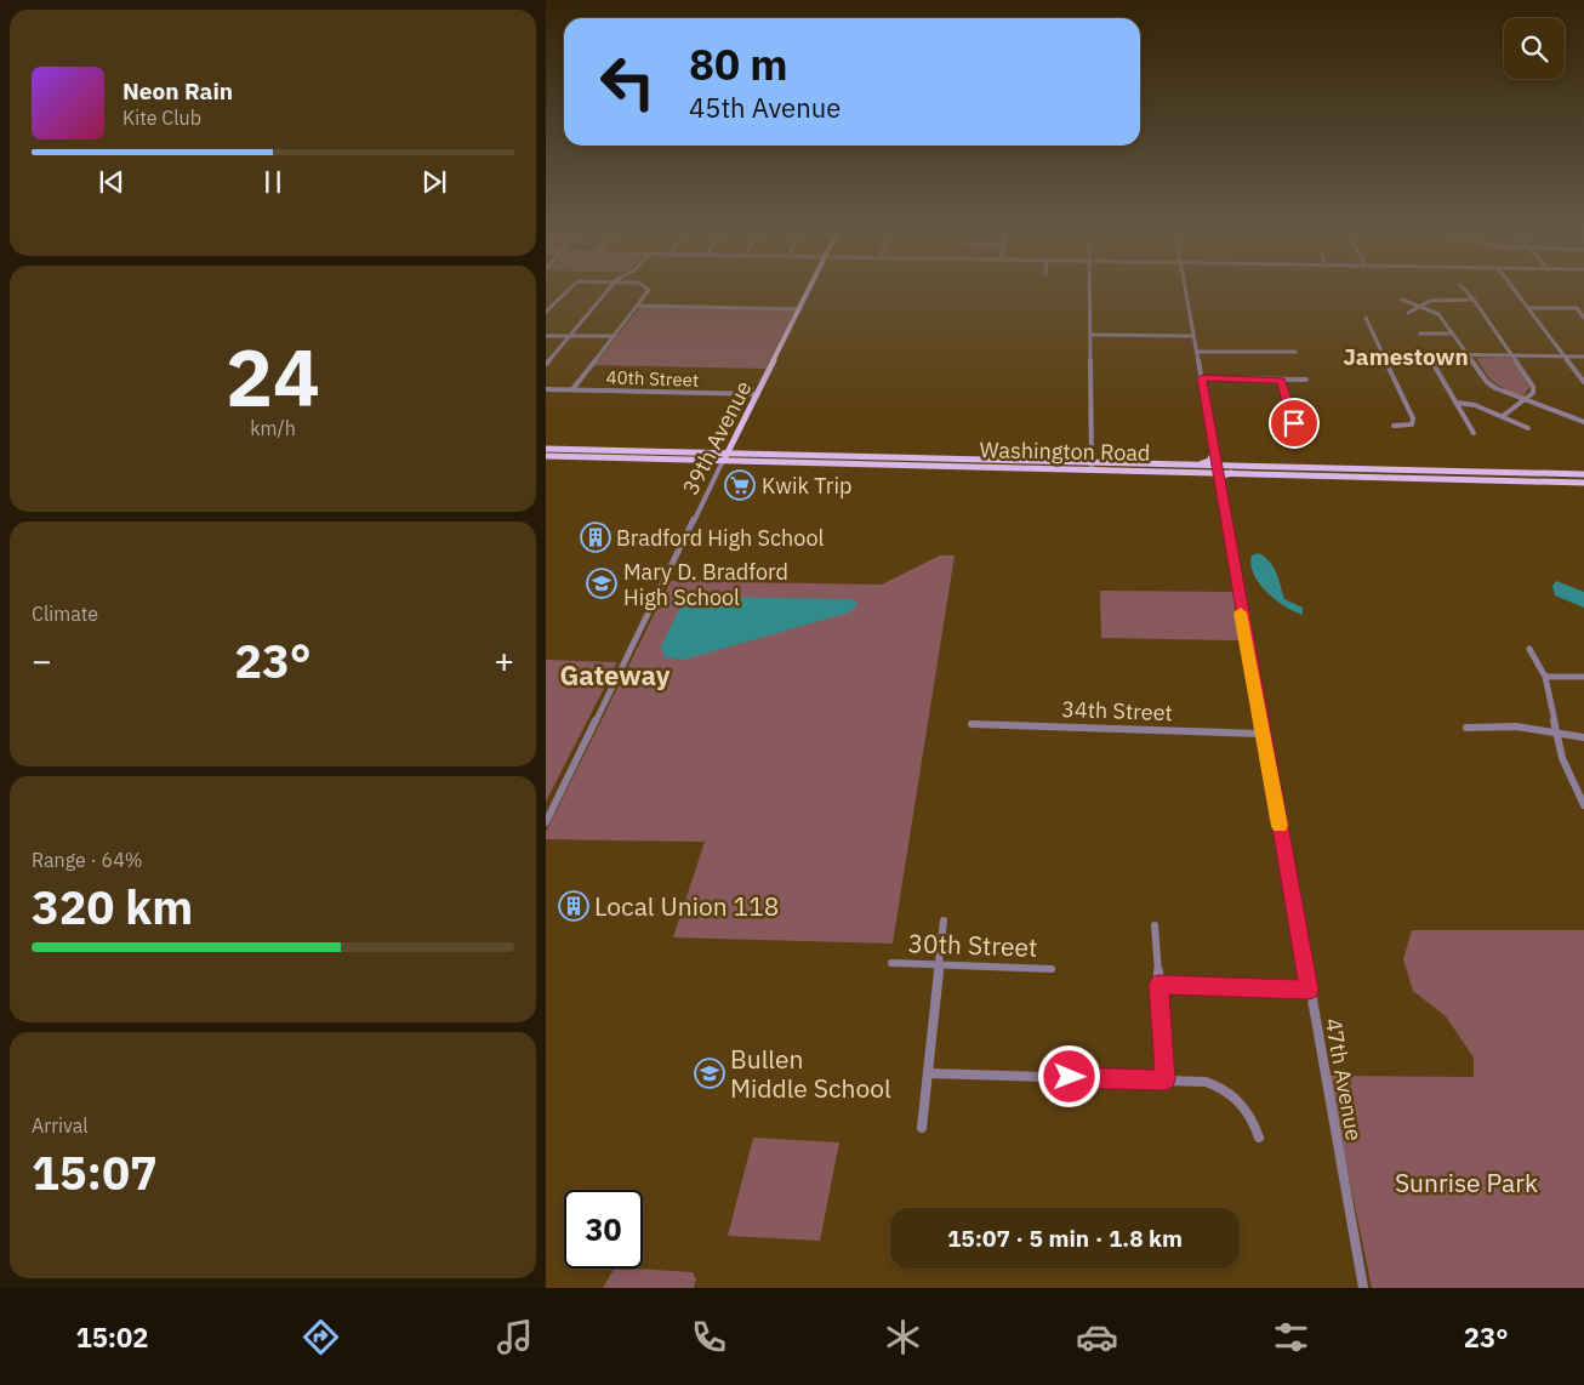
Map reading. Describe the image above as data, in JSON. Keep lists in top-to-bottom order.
{
  "streets": {
    "main road": ["39th Avenue", "Washington Road"],
    "street": [
      "40th Street",
      "34th Street",
      "30th Street",
      "47th Avenue"
    ]
  },
  "crossings": [
    ["40th Street", "39th Avenue"],
    ["39th Avenue", "Washington Road"],
    ["Washington Road", "47th Avenue"],
    ["34th Street", "47th Avenue"]
  ],
  "districts": ["Jamestown", "Gateway"],
  "parks": ["Sunrise Park"],
  "places": {
    "supermarket": ["Kwik Trip"],
    "building": ["Bradford High School", "Local Union 118"],
    "school or university": ["Mary D. Bradford High School", "Bullen Middle School"]
  },
  "page": {
    "turn": ["80 m", "45th Avenue"],
    "song": ["Neon Rain", "Kite Club"],
    "tile": [
      ["24", "km/h"],
      "Climate",
      ["Range · 64%", "320 km"],
      ["Arrival", "15:07"]
    ],
    "heat": ["−", "23°", "+"],
    "limit": "30",
    "trip": "15:07 · 5 min · 1.8 km",
    "tabs": ["15:02", "23°"]
  }
}
